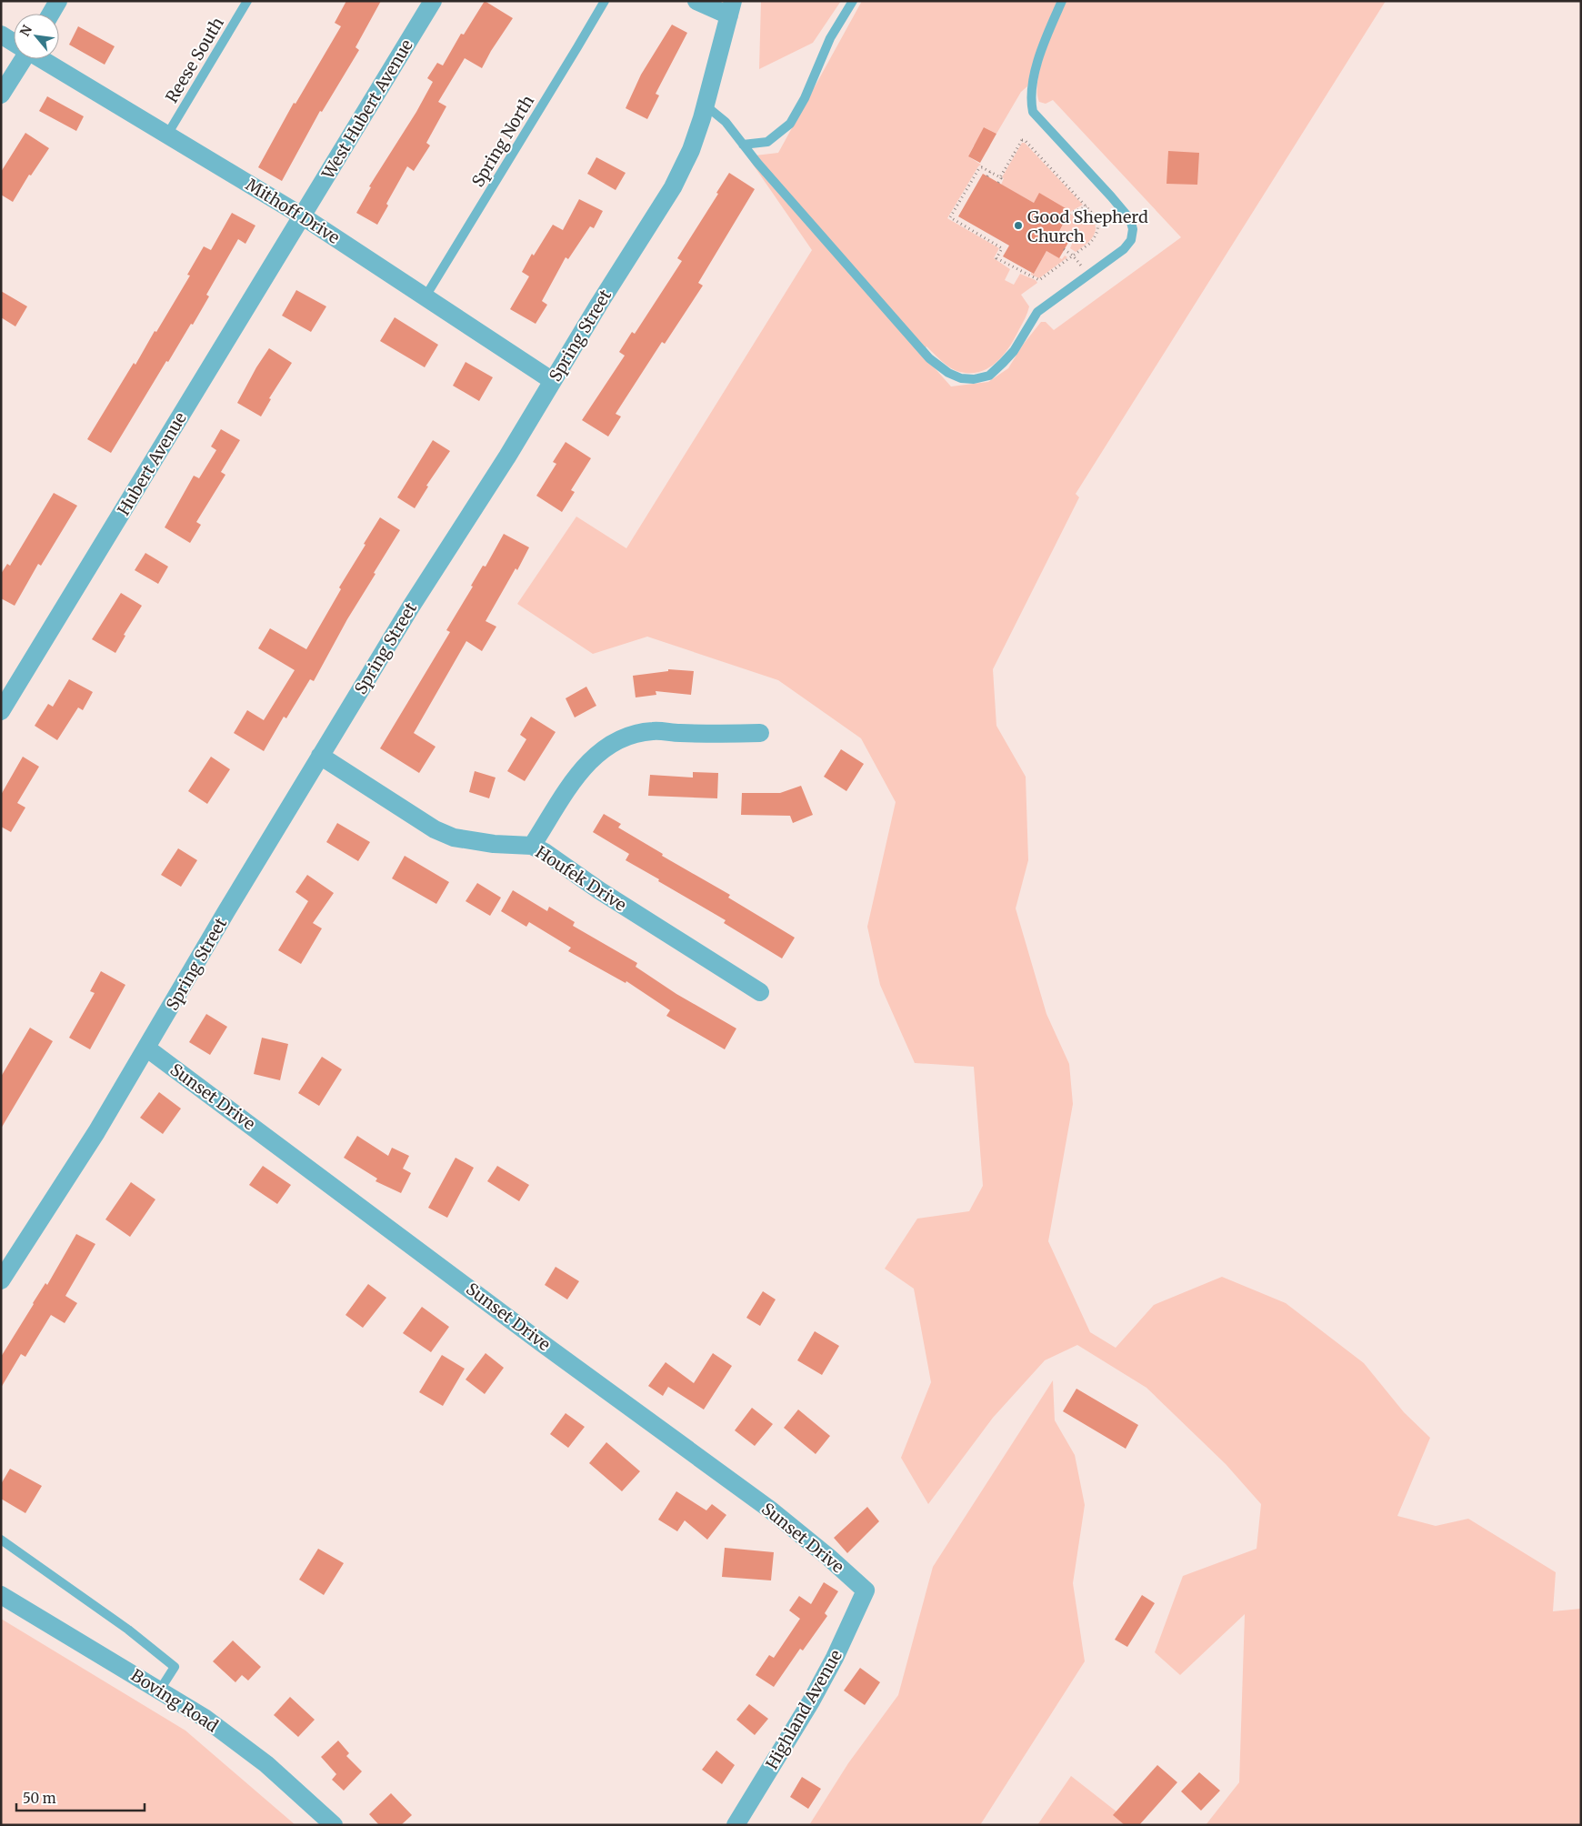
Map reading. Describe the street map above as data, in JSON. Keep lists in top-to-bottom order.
{
  "streets": {
    "street": [
      "West Hubert Avenue",
      "Mithoff Drive",
      "Spring Street",
      "Hubert Avenue",
      "Houfek Drive",
      "Sunset Drive",
      "Boving Road",
      "Highland Avenue"
    ],
    "lane": ["Reese South", "Spring North"]
  },
  "crossings": [
    ["Reese South", "Mithoff Drive"],
    ["West Hubert Avenue", "Mithoff Drive"],
    ["West Hubert Avenue", "Hubert Avenue"],
    ["Spring North", "Mithoff Drive"],
    ["Mithoff Drive", "Spring Street"],
    ["Mithoff Drive", "Hubert Avenue"],
    ["Spring Street", "Houfek Drive"],
    ["Spring Street", "Sunset Drive"],
    ["Sunset Drive", "Highland Avenue"]
  ],
  "places": ["Good Shepherd Church"],
  "scale_bar": "50 m",
  "north": "top left"
}
